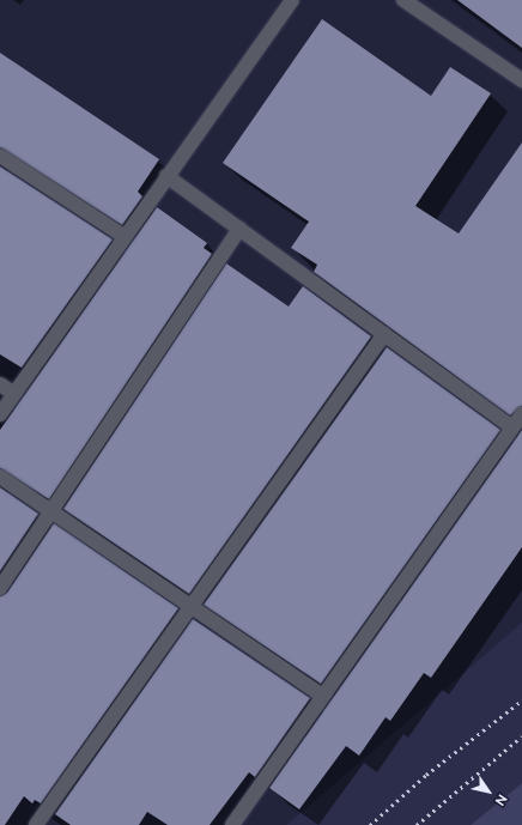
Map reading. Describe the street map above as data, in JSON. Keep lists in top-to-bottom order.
{
  "north": "bottom right"
}
